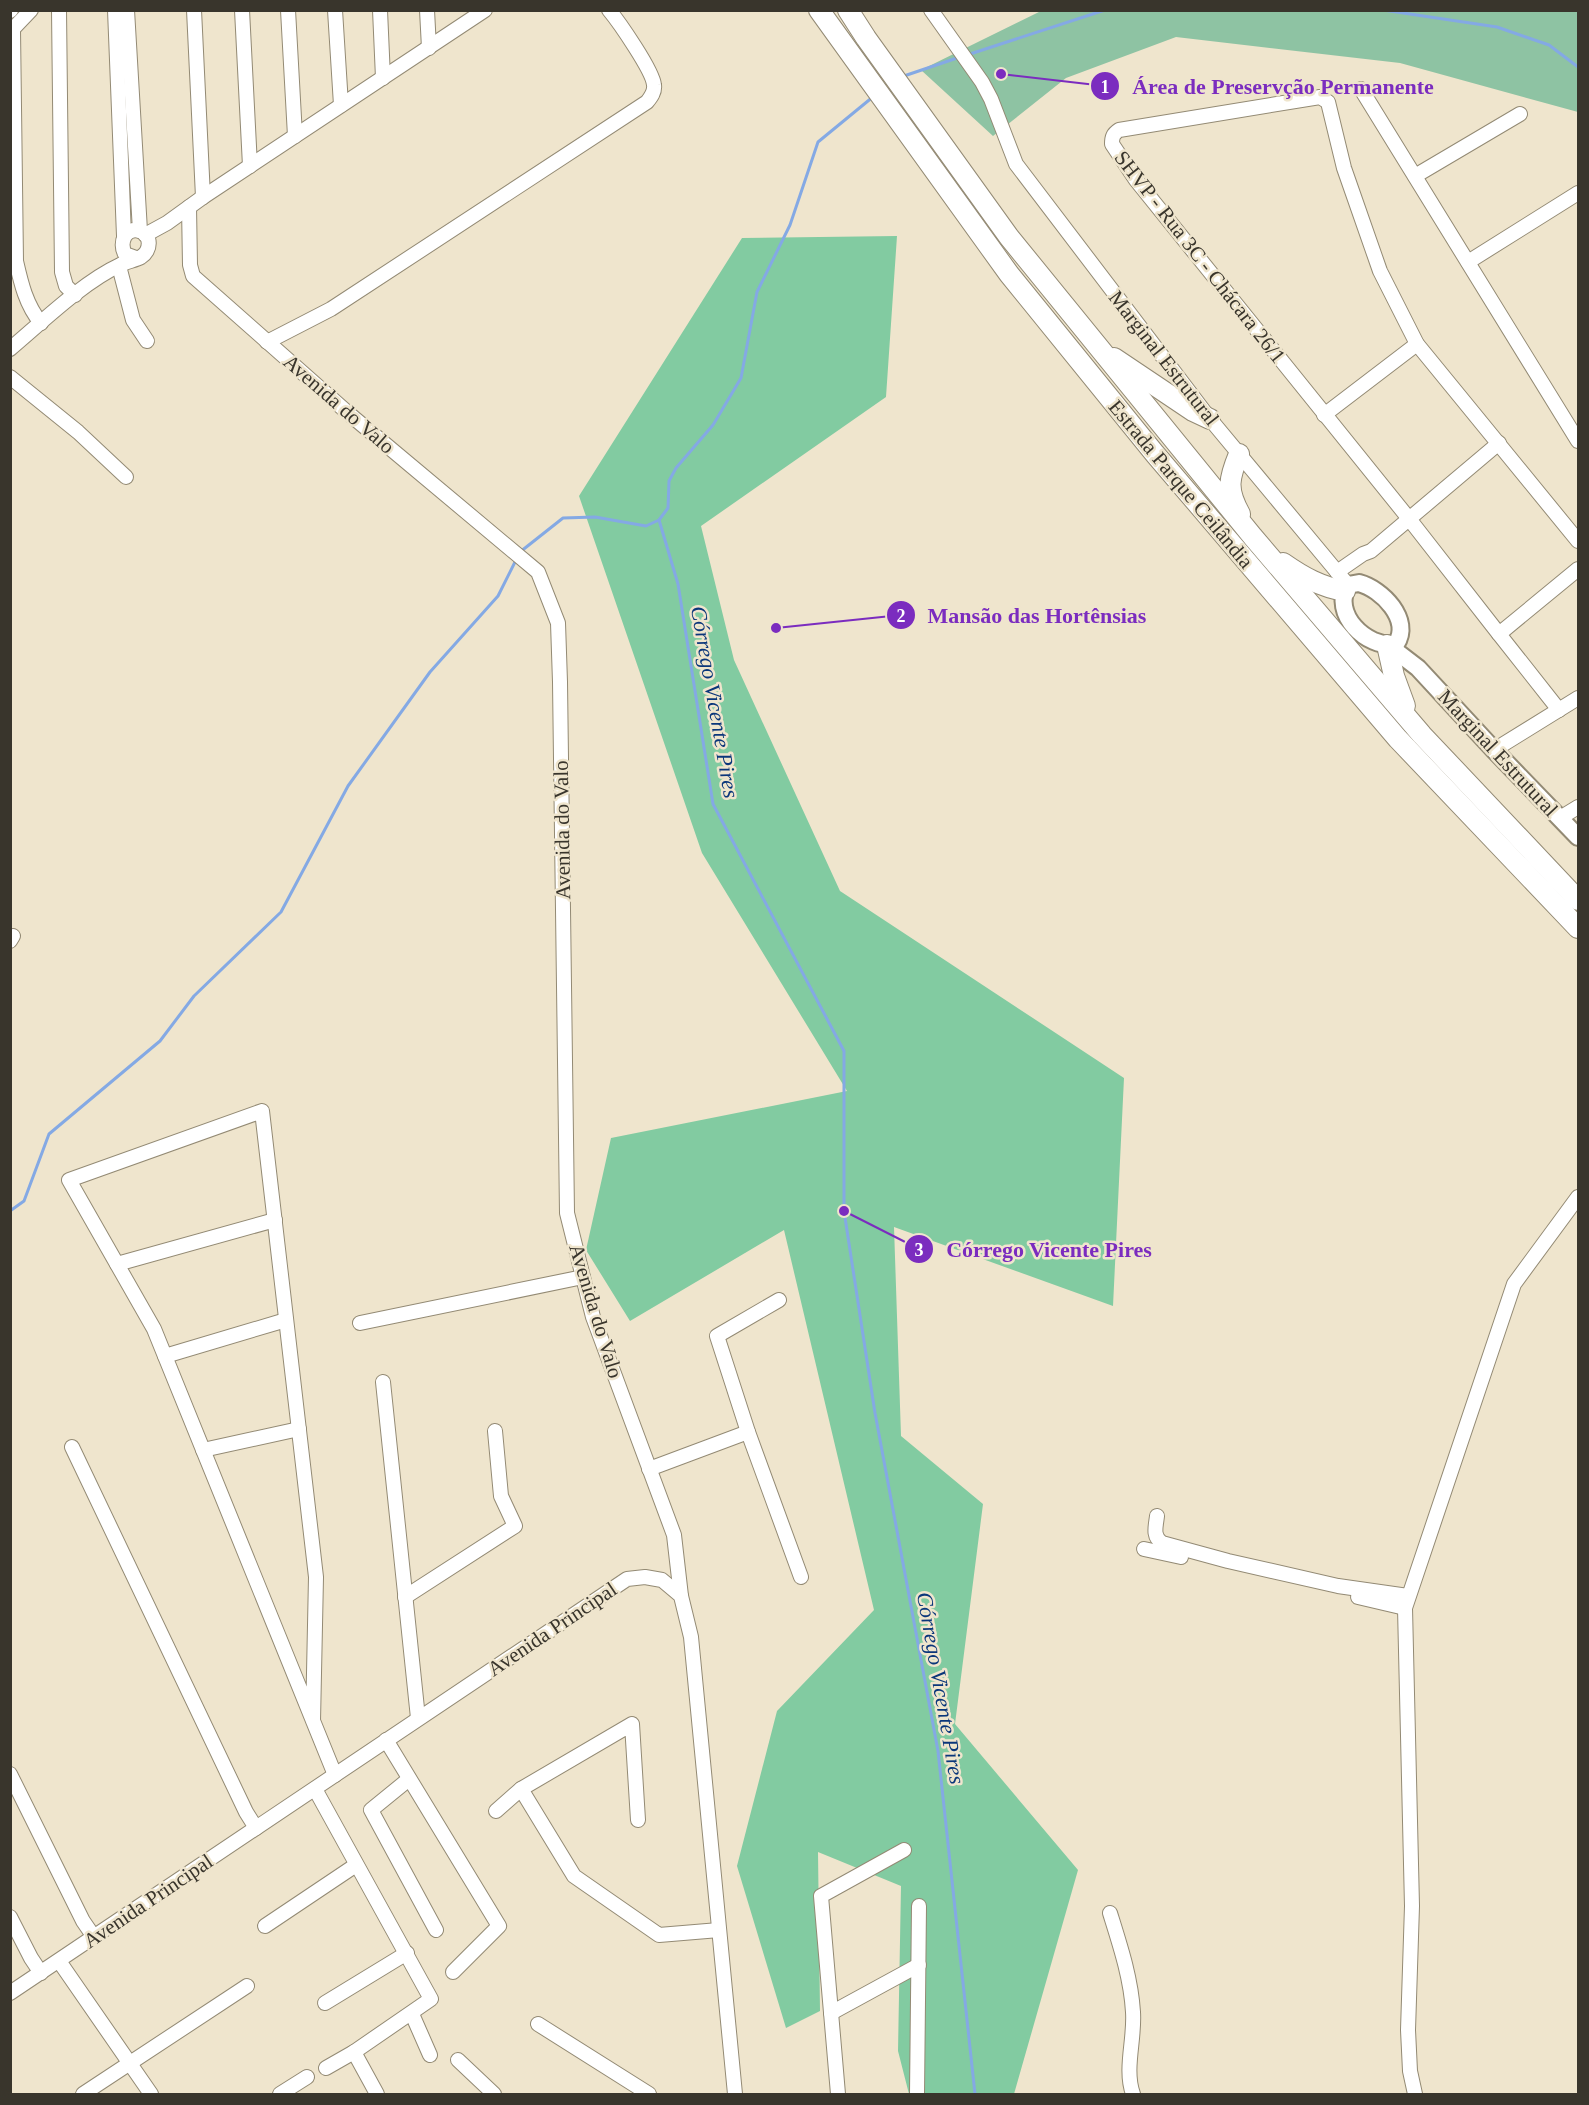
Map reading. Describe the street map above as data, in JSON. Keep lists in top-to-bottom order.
{
  "streets": {
    "highway": ["Estrada Parque Ceilândia"],
    "main road": ["Marginal Estrutural"],
    "street": ["SHVP - Rua 3C - Chácara 26/1", "Avenida do Valo", "Avenida Principal"]
  },
  "crossings": [
    ["Avenida do Valo", "Avenida Principal"]
  ],
  "water": ["Córrego Vicente Pires"],
  "places": ["Área de Preservção Permanente", "Mansão das Hortênsias", "Córrego Vicente Pires"]
}
